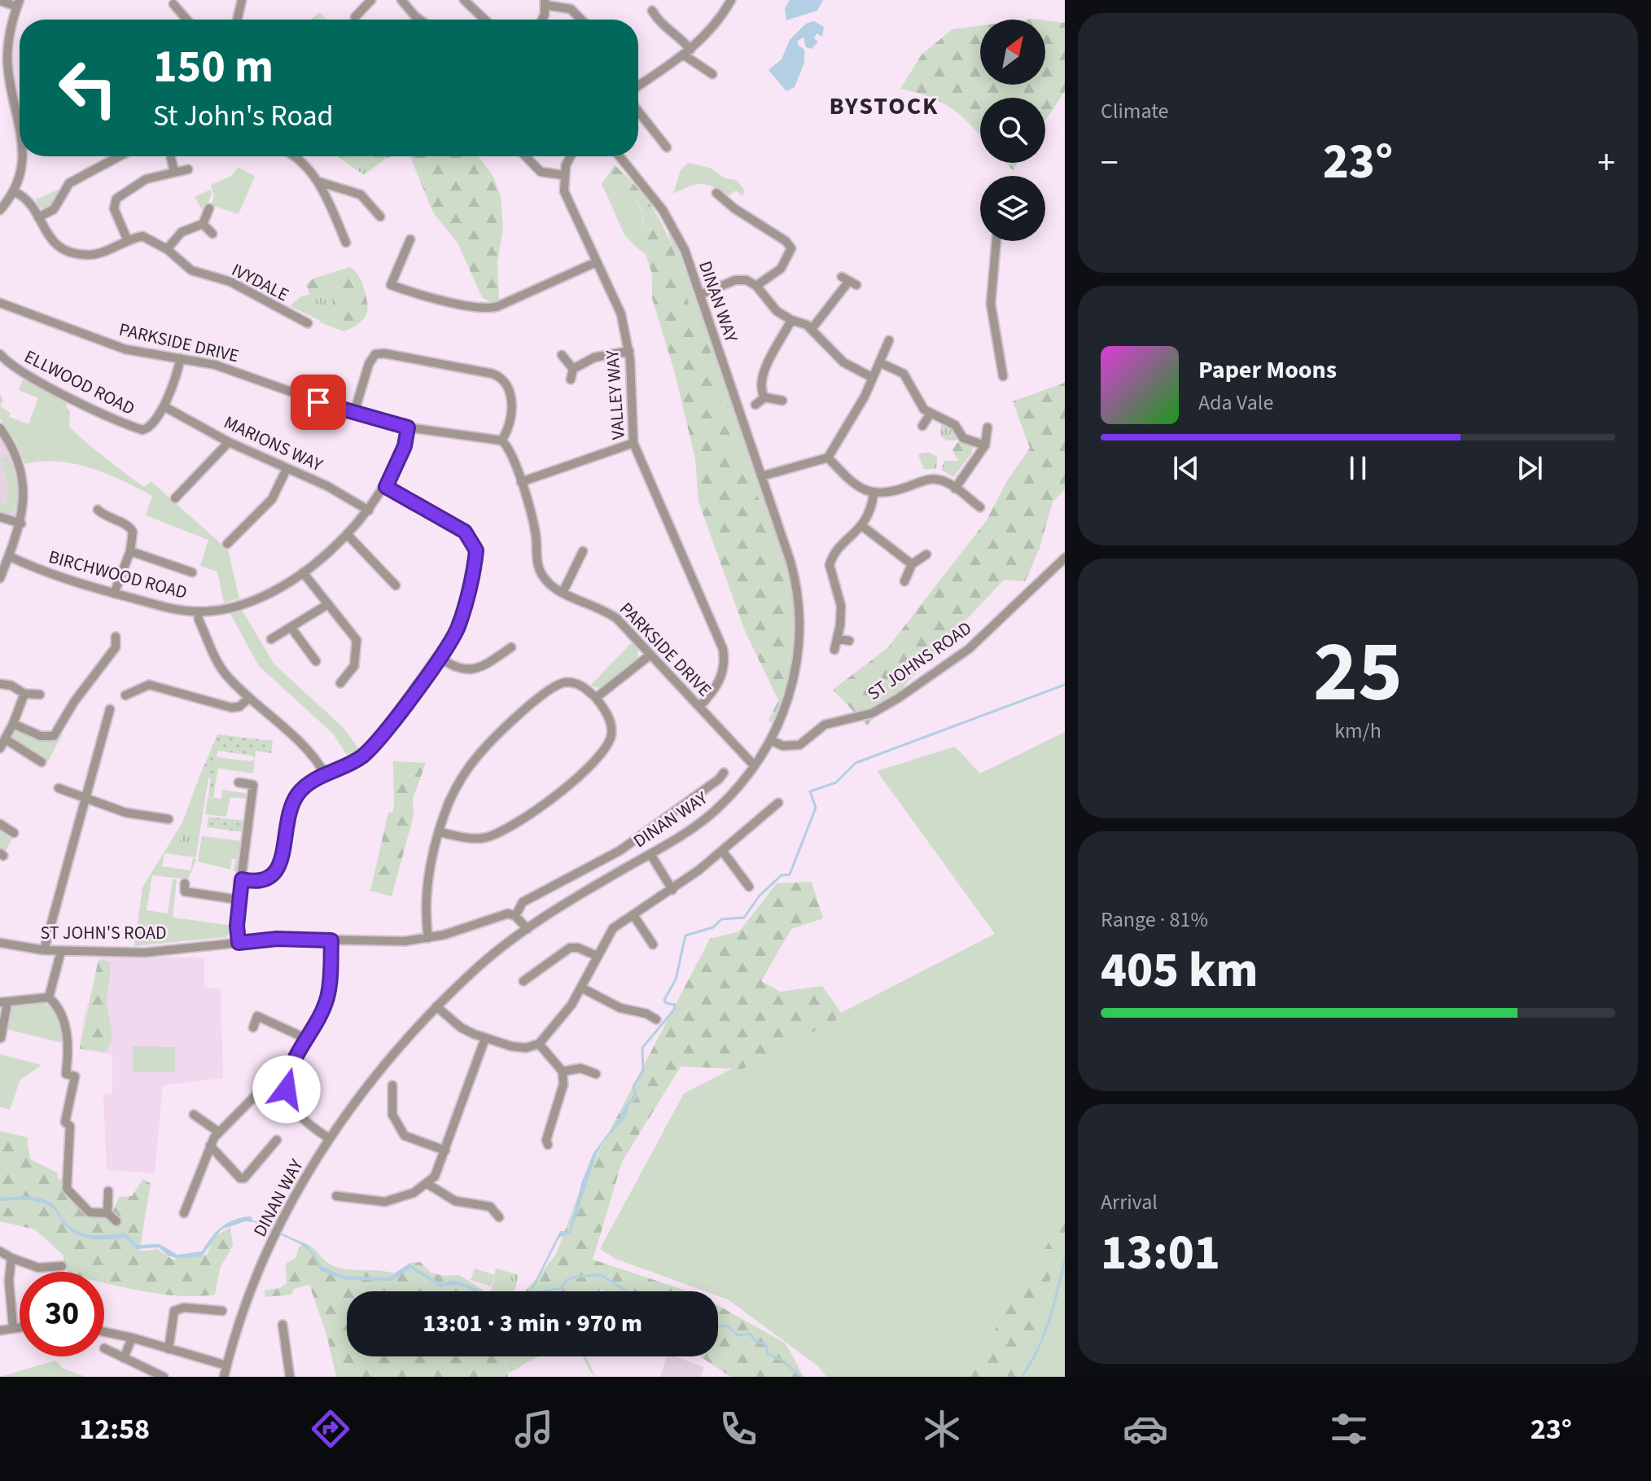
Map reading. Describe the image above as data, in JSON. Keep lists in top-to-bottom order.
{
  "streets": {
    "street": [
      "IVYDALE",
      "DINAN WAY",
      "PARKSIDE DRIVE",
      "ELLWOOD ROAD",
      "VALLEY WAY",
      "MARIONS WAY",
      "BIRCHWOOD ROAD",
      "ST JOHNS ROAD",
      "ST JOHN'S ROAD"
    ]
  },
  "crossings": [
    ["DINAN WAY", "PARKSIDE DRIVE"],
    ["DINAN WAY", "ST JOHNS ROAD"],
    ["PARKSIDE DRIVE", "ELLWOOD ROAD"],
    ["PARKSIDE DRIVE", "VALLEY WAY"],
    ["PARKSIDE DRIVE", "BIRCHWOOD ROAD"],
    ["ELLWOOD ROAD", "MARIONS WAY"],
    ["MARIONS WAY", "BIRCHWOOD ROAD"]
  ],
  "districts": ["BYSTOCK"],
  "north": "top right",
  "page": {
    "tile": [
      "Climate",
      ["25", "km/h"],
      ["Range · 81%", "405 km"],
      ["Arrival", "13:01"]
    ],
    "turn": ["150 m", "St John's Road"],
    "heat": ["−", "23°", "+"],
    "song": ["Paper Moons", "Ada Vale"],
    "limit": "30",
    "trip": "13:01 · 3 min · 970 m",
    "tabs": ["12:58", "23°"]
  }
}
